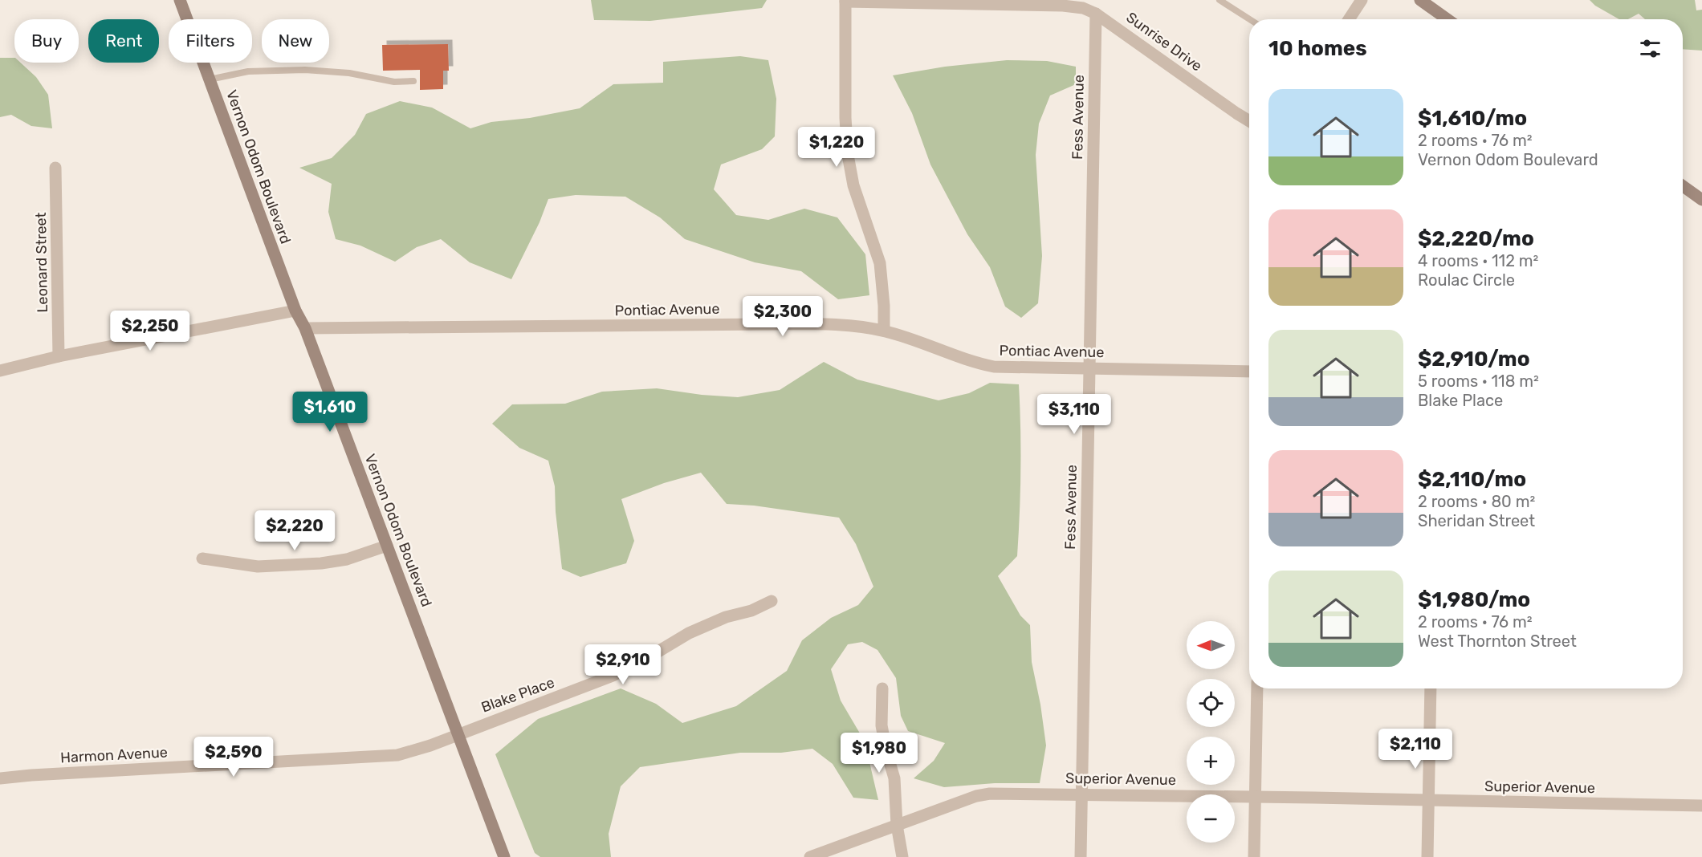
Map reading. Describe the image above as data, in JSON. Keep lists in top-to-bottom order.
{
  "streets": {
    "main road": ["Vernon Odom Boulevard"],
    "street": [
      "Sunrise Drive",
      "Fess Avenue",
      "Leonard Street",
      "Pontiac Avenue",
      "Blake Place",
      "Harmon Avenue",
      "Superior Avenue"
    ]
  },
  "crossings": [
    ["Sunrise Drive", "Fess Avenue"],
    ["Fess Avenue", "Pontiac Avenue"],
    ["Fess Avenue", "Superior Avenue"],
    ["Vernon Odom Boulevard", "Pontiac Avenue"],
    ["Vernon Odom Boulevard", "Blake Place"],
    ["Vernon Odom Boulevard", "Harmon Avenue"],
    ["Blake Place", "Harmon Avenue"]
  ],
  "north": "left",
  "page": {
    "chip": [
      "Buy",
      "Rent",
      "Filters",
      "New"
    ],
    "heading": "10 homes",
    "list": [
      {
        "name": "$1,610/mo",
        "note": "2 rooms · 76 m² · Vernon Odom Boulevard"
      },
      {
        "name": "$2,220/mo",
        "note": "4 rooms · 112 m² · Roulac Circle"
      },
      {
        "name": "$2,910/mo",
        "note": "5 rooms · 118 m² · Blake Place"
      },
      {
        "name": "$2,110/mo",
        "note": "2 rooms · 80 m² · Sheridan Street"
      },
      {
        "name": "$1,980/mo",
        "note": "2 rooms · 76 m² · West Thornton Street"
      }
    ],
    "price": [
      "$1,220",
      "$2,300",
      "$2,250",
      "$1,610",
      "$3,110",
      "$2,220",
      "$2,910",
      "$2,110",
      "$1,980",
      "$2,590"
    ],
    "map_buttons": ["+", "−"]
  }
}
